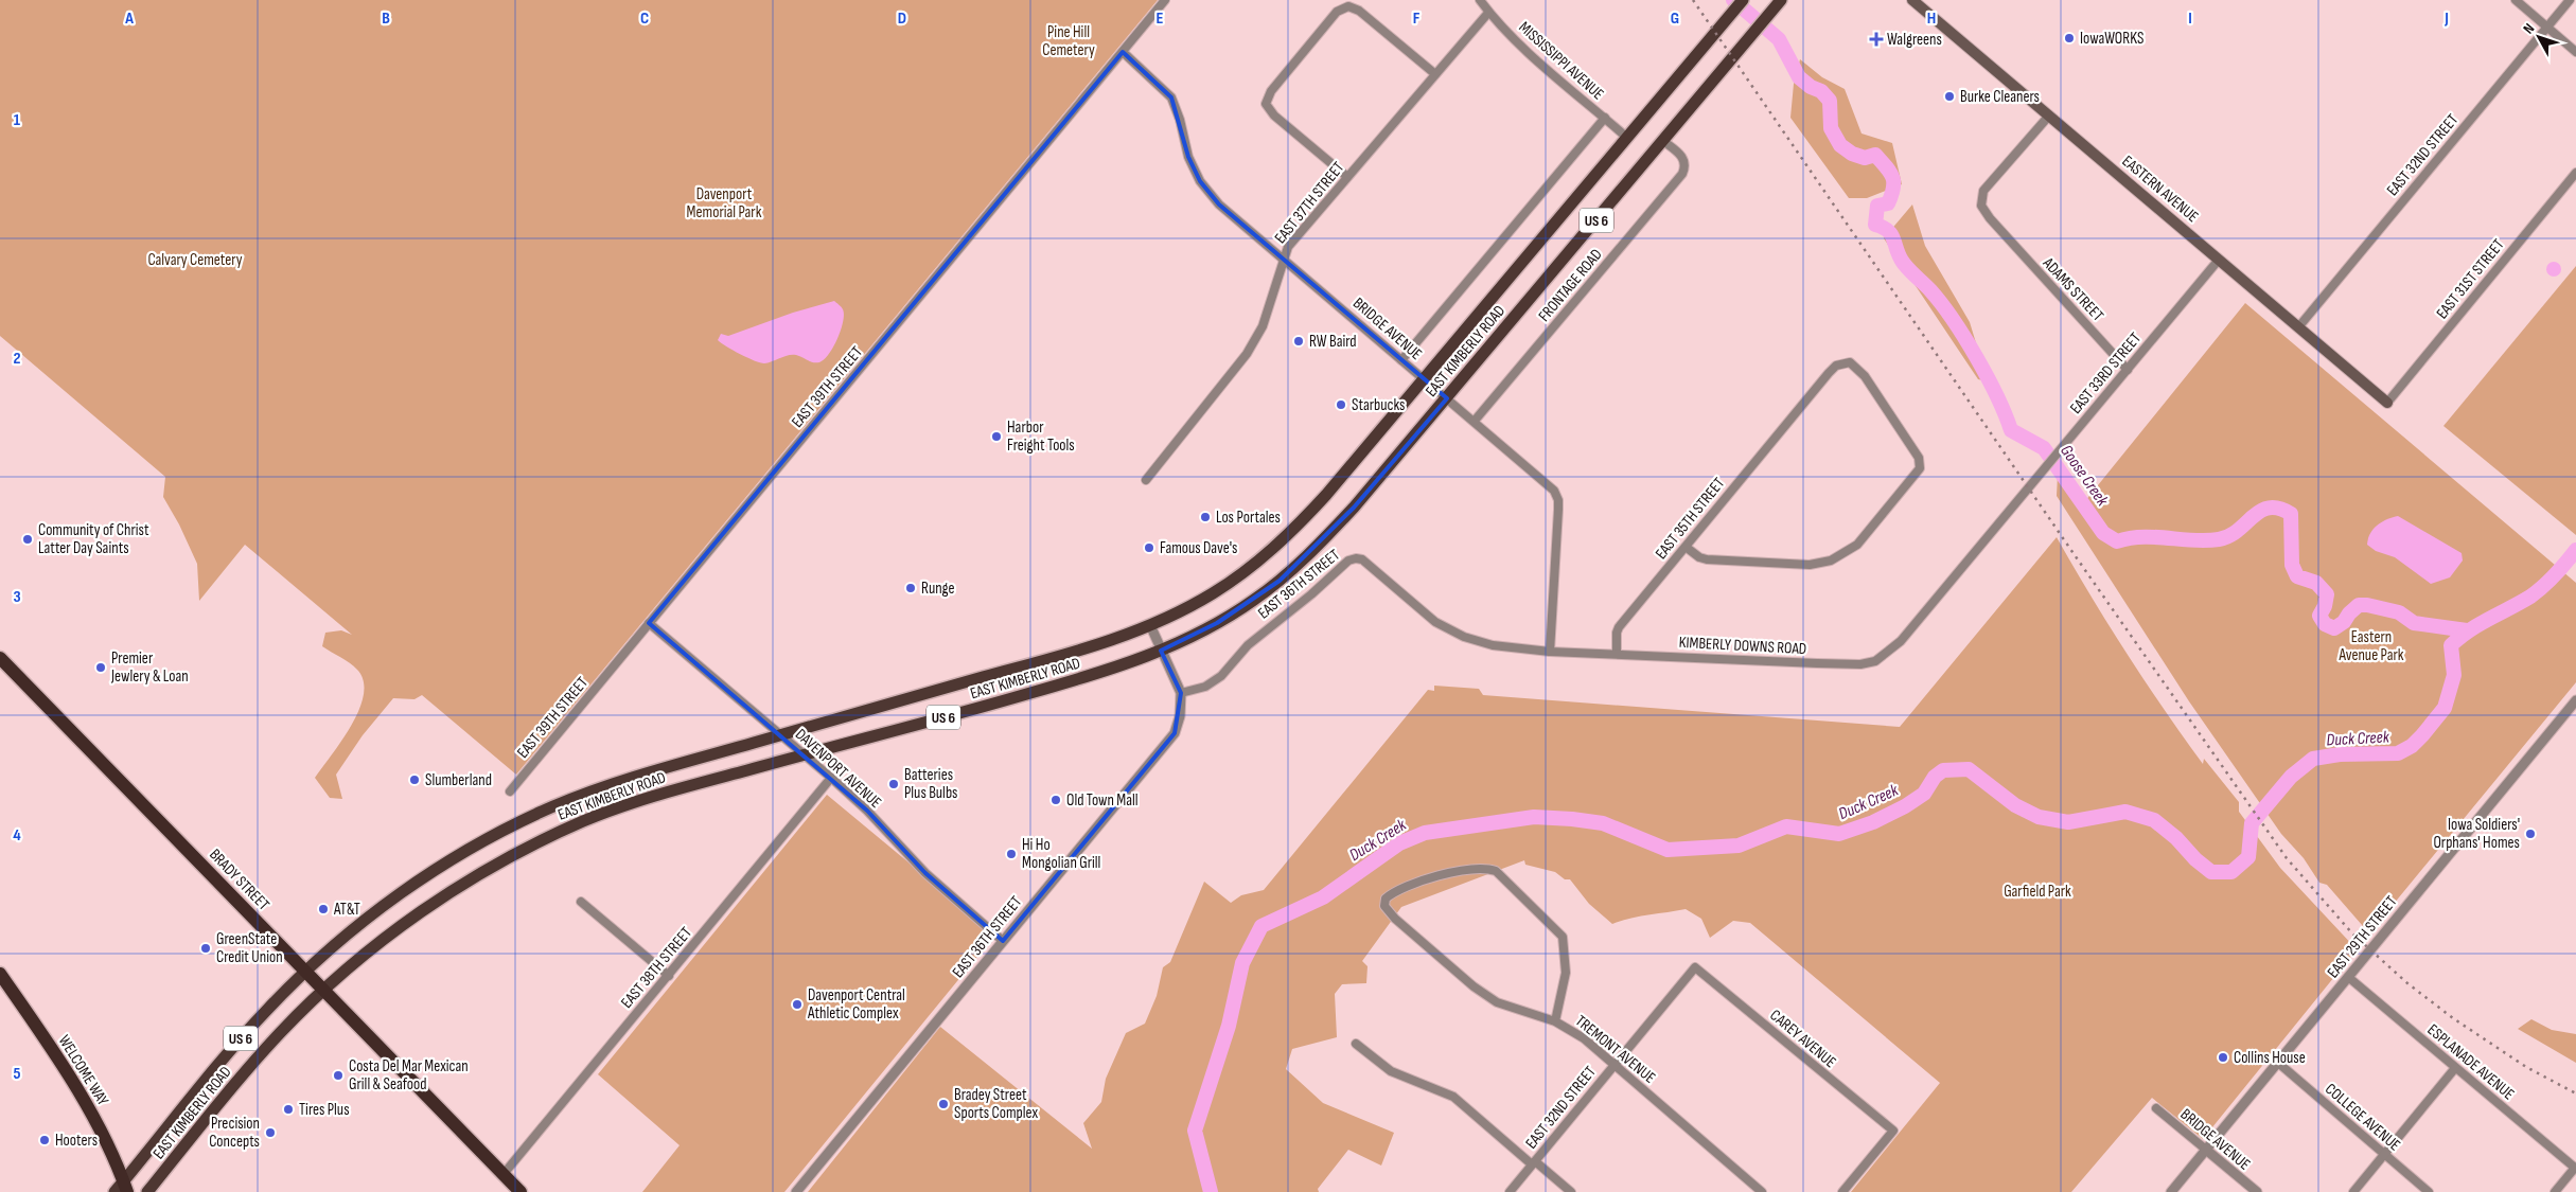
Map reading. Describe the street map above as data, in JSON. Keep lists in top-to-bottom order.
{
  "streets": {
    "highway": ["BRADY STREET", "WELCOME WAY"],
    "main road": ["EASTERN AVENUE", "US 6", "EAST KIMBERLY ROAD"],
    "street": [
      "MISSISSIPPI AVENUE",
      "EAST 32ND STREET",
      "EAST 37TH STREET",
      "EAST 31ST STREET",
      "FRONTAGE ROAD",
      "ADAMS STREET",
      "BRIDGE AVENUE",
      "EAST 33RD STREET",
      "EAST 39TH STREET",
      "EAST 35TH STREET",
      "EAST 36TH STREET",
      "KIMBERLY DOWNS ROAD",
      "DAVENPORT AVENUE",
      "EAST 29TH STREET",
      "EAST 38TH STREET",
      "CAREY AVENUE",
      "TREMONT AVENUE",
      "ESPLANADE AVENUE",
      "COLLEGE AVENUE"
    ]
  },
  "crossings": [
    ["MISSISSIPPI AVENUE", "EAST 37TH STREET"],
    ["MISSISSIPPI AVENUE", "EAST KIMBERLY ROAD"],
    ["EAST 32ND STREET", "EASTERN AVENUE"],
    ["EAST 32ND STREET", "CAREY AVENUE"],
    ["EAST 32ND STREET", "TREMONT AVENUE"],
    ["EASTERN AVENUE", "EAST 31ST STREET"],
    ["EASTERN AVENUE", "ADAMS STREET"],
    ["EASTERN AVENUE", "EAST 33RD STREET"],
    ["EAST 37TH STREET", "BRIDGE AVENUE"],
    ["FRONTAGE ROAD", "BRIDGE AVENUE"],
    ["FRONTAGE ROAD", "EAST KIMBERLY ROAD"],
    ["ADAMS STREET", "EAST 33RD STREET"],
    ["BRIDGE AVENUE", "EAST KIMBERLY ROAD"],
    ["BRIDGE AVENUE", "EAST 39TH STREET"],
    ["BRIDGE AVENUE", "KIMBERLY DOWNS ROAD"],
    ["BRIDGE AVENUE", "EAST 29TH STREET"],
    ["EAST KIMBERLY ROAD", "EAST 36TH STREET"],
    ["EAST KIMBERLY ROAD", "DAVENPORT AVENUE"],
    ["EAST KIMBERLY ROAD", "BRADY STREET"],
    ["EAST KIMBERLY ROAD", "WELCOME WAY"],
    ["EAST 33RD STREET", "KIMBERLY DOWNS ROAD"],
    ["EAST 39TH STREET", "DAVENPORT AVENUE"],
    ["EAST 35TH STREET", "KIMBERLY DOWNS ROAD"],
    ["EAST 36TH STREET", "KIMBERLY DOWNS ROAD"],
    ["EAST 36TH STREET", "DAVENPORT AVENUE"],
    ["DAVENPORT AVENUE", "EAST 38TH STREET"],
    ["BRADY STREET", "EAST 38TH STREET"],
    ["EAST 29TH STREET", "ESPLANADE AVENUE"],
    ["EAST 29TH STREET", "COLLEGE AVENUE"]
  ],
  "water": ["Goose Creek", "Duck Creek"],
  "parks": [
    "Pine Hill Cemetery",
    "Davenport Memorial Park",
    "Calvary Cemetery",
    "Eastern Avenue Park",
    "Garfield Park"
  ],
  "places": {
    "other": [
      "IowaWORKS",
      "Burke Cleaners",
      "RW Baird",
      "Starbucks",
      "Harbor Freight Tools",
      "Los Portales",
      "Community of Christ Latter Day Saints",
      "Famous Dave's",
      "Runge",
      "Premier Jewlery & Loan",
      "Slumberland",
      "Batteries Plus Bulbs",
      "Old Town Mall",
      "Iowa Soldiers' Orphans' Homes",
      "Hi Ho Mongolian Grill",
      "AT&T",
      "GreenState Credit Union",
      "Davenport Central Athletic Complex",
      "Collins House",
      "Costa Del Mar Mexican Grill & Seafood",
      "Bradey Street Sports Complex",
      "Tires Plus",
      "Precision Concepts",
      "Hooters"
    ],
    "health": ["Walgreens"]
  },
  "north": "top left",
  "grid": {
    "columns": [
      "A",
      "B",
      "C",
      "D",
      "E",
      "F",
      "G",
      "H",
      "I",
      "J"
    ],
    "rows": [
      "1",
      "2",
      "3",
      "4",
      "5"
    ]
  }
}
